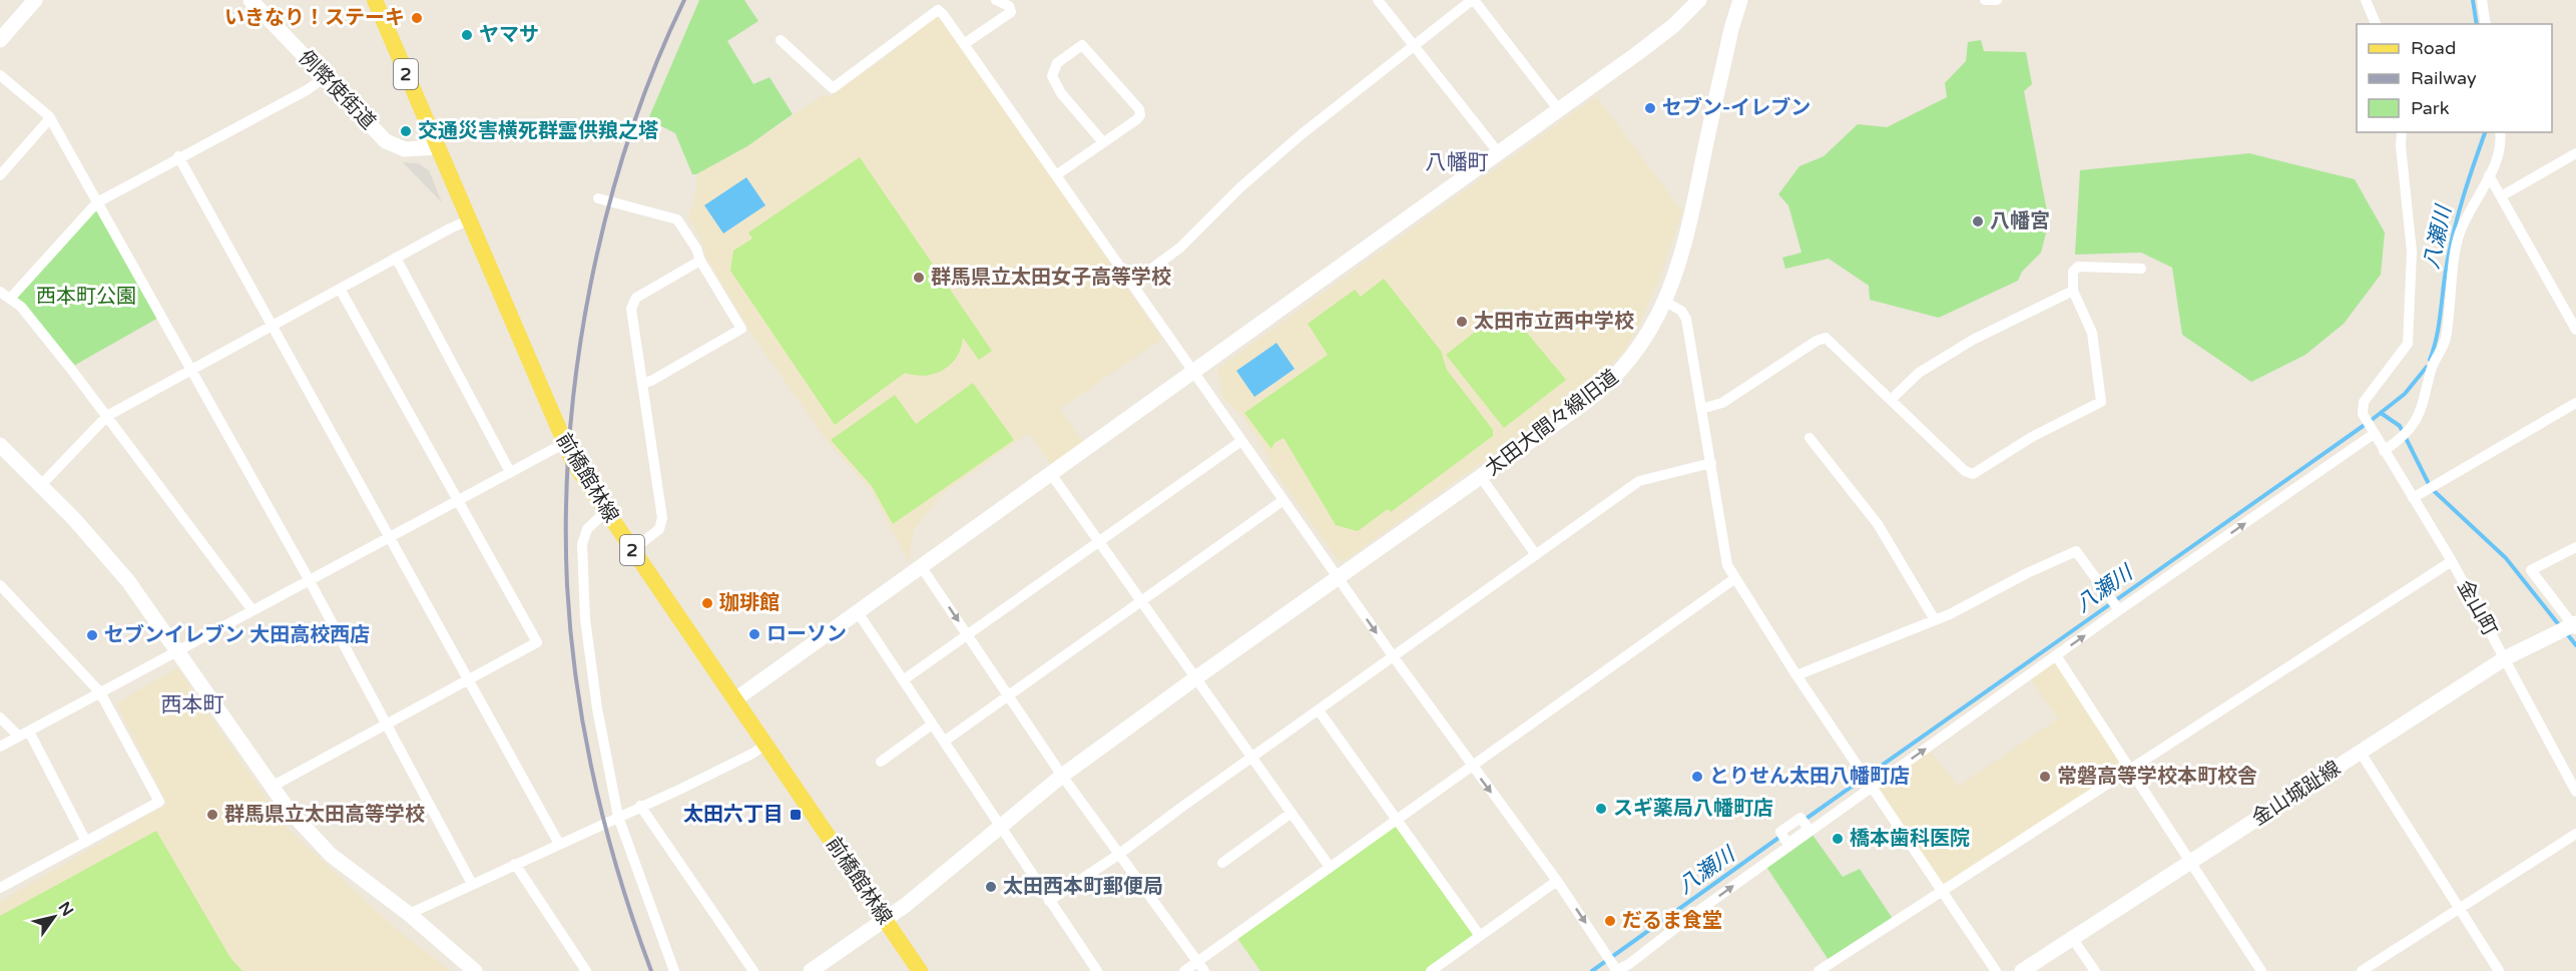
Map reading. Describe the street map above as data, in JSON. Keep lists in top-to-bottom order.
{
  "streets": {
    "main road": ["2", "前橋館林線"],
    "street": [
      "例幣使街道",
      "太田大間々線旧道",
      "金山町",
      "金山城趾線"
    ]
  },
  "crossings": [
    ["例幣使街道", "前橋館林線"],
    ["太田大間々線旧道", "前橋館林線"],
    ["金山町", "金山城趾線"]
  ],
  "districts": ["八幡町", "西本町"],
  "water": ["八瀬川"],
  "parks": ["西本町公園"],
  "places": {
    "other": [
      "いきなり！ステーキ",
      "ヤマサ",
      "セブン-イレブン",
      "交通災害横死群霊供羪之塔",
      "八幡宮",
      "群馬県立太田女子高等学校",
      "太田市立西中学校",
      "珈琲館",
      "ローソン",
      "セブンイレブン 大田高校西店",
      "とりせん太田八幡町店",
      "常磐高等学校本町校舎",
      "スギ薬局八幡町店",
      "群馬県立太田高等学校",
      "橋本歯科医院",
      "太田西本町郵便局",
      "だるま食堂"
    ],
    "transit": ["太田六丁目"]
  },
  "legend": ["Road", "Railway", "Park"],
  "north": "top right"
}
